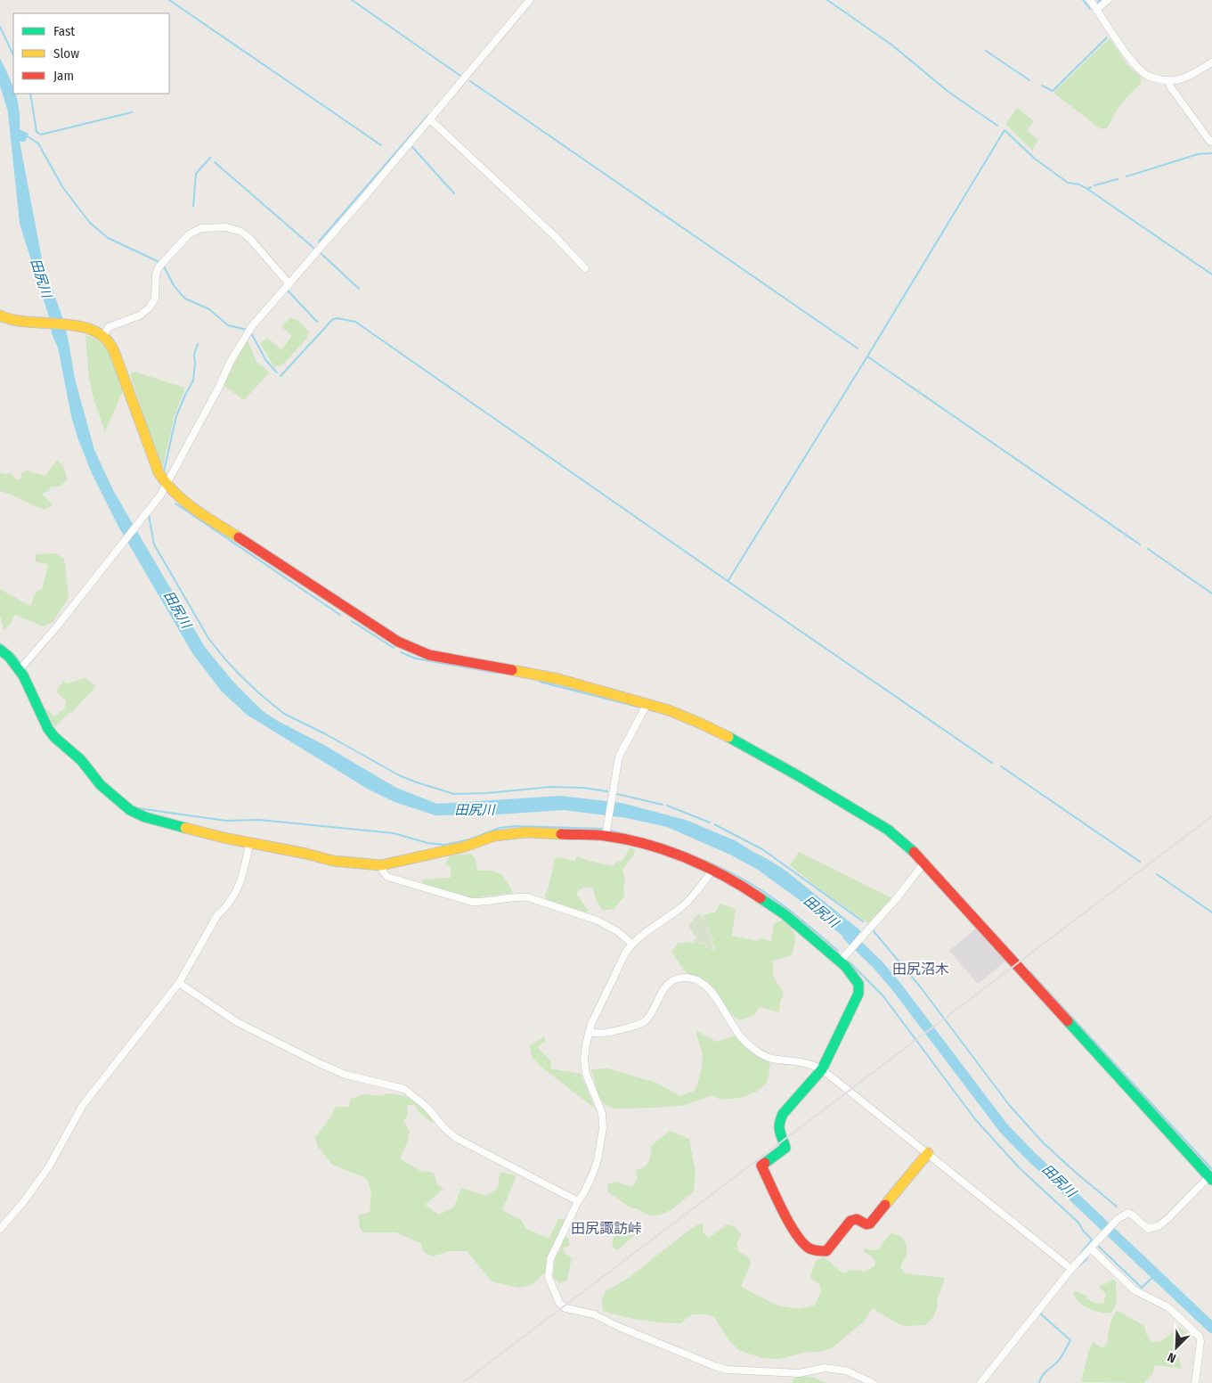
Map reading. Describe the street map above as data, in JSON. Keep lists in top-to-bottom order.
{
  "districts": ["田尻沼木", "田尻諏訪峠"],
  "water": ["田尻川"],
  "legend": ["Fast", "Slow", "Jam"],
  "north": "bottom left"
}
